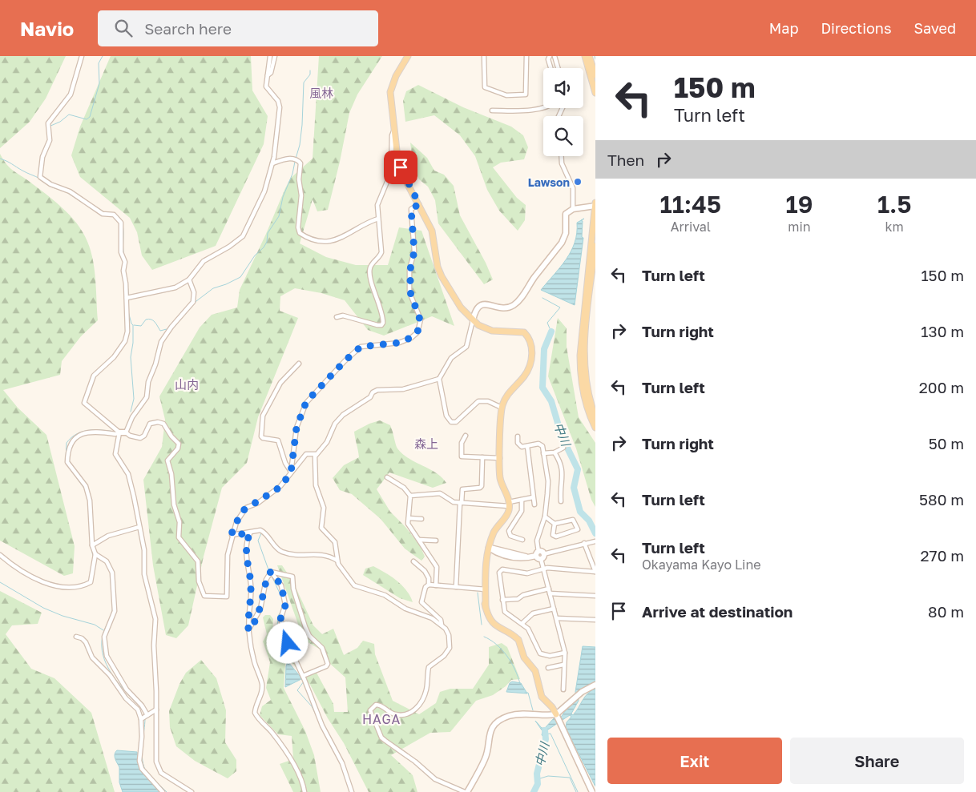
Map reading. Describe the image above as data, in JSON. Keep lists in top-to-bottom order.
{
  "districts": [
    "風林",
    "山内",
    "森上",
    "HAGA"
  ],
  "water": ["中川"],
  "places": ["Lawson"],
  "page": {
    "header": "Navio",
    "search": "Search here",
    "nav": ["Map", "Directions", "Saved"],
    "turn": ["150 m", "Turn left"],
    "then": "Then",
    "eta": [
      "11:45",
      "Arrival",
      "19",
      "min",
      "1.5",
      "km"
    ],
    "list": [
      {
        "name": "Turn left",
        "value": "150 m"
      },
      {
        "name": "Turn right",
        "value": "130 m"
      },
      {
        "name": "Turn left",
        "value": "200 m"
      },
      {
        "name": "Turn right",
        "value": "50 m"
      },
      {
        "name": "Turn left",
        "value": "580 m"
      },
      {
        "name": "Turn left",
        "note": "Okayama Kayo Line",
        "value": "270 m"
      },
      {
        "name": "Arrive at destination",
        "value": "80 m"
      }
    ],
    "buttons": ["Exit", "Share"]
  }
}
